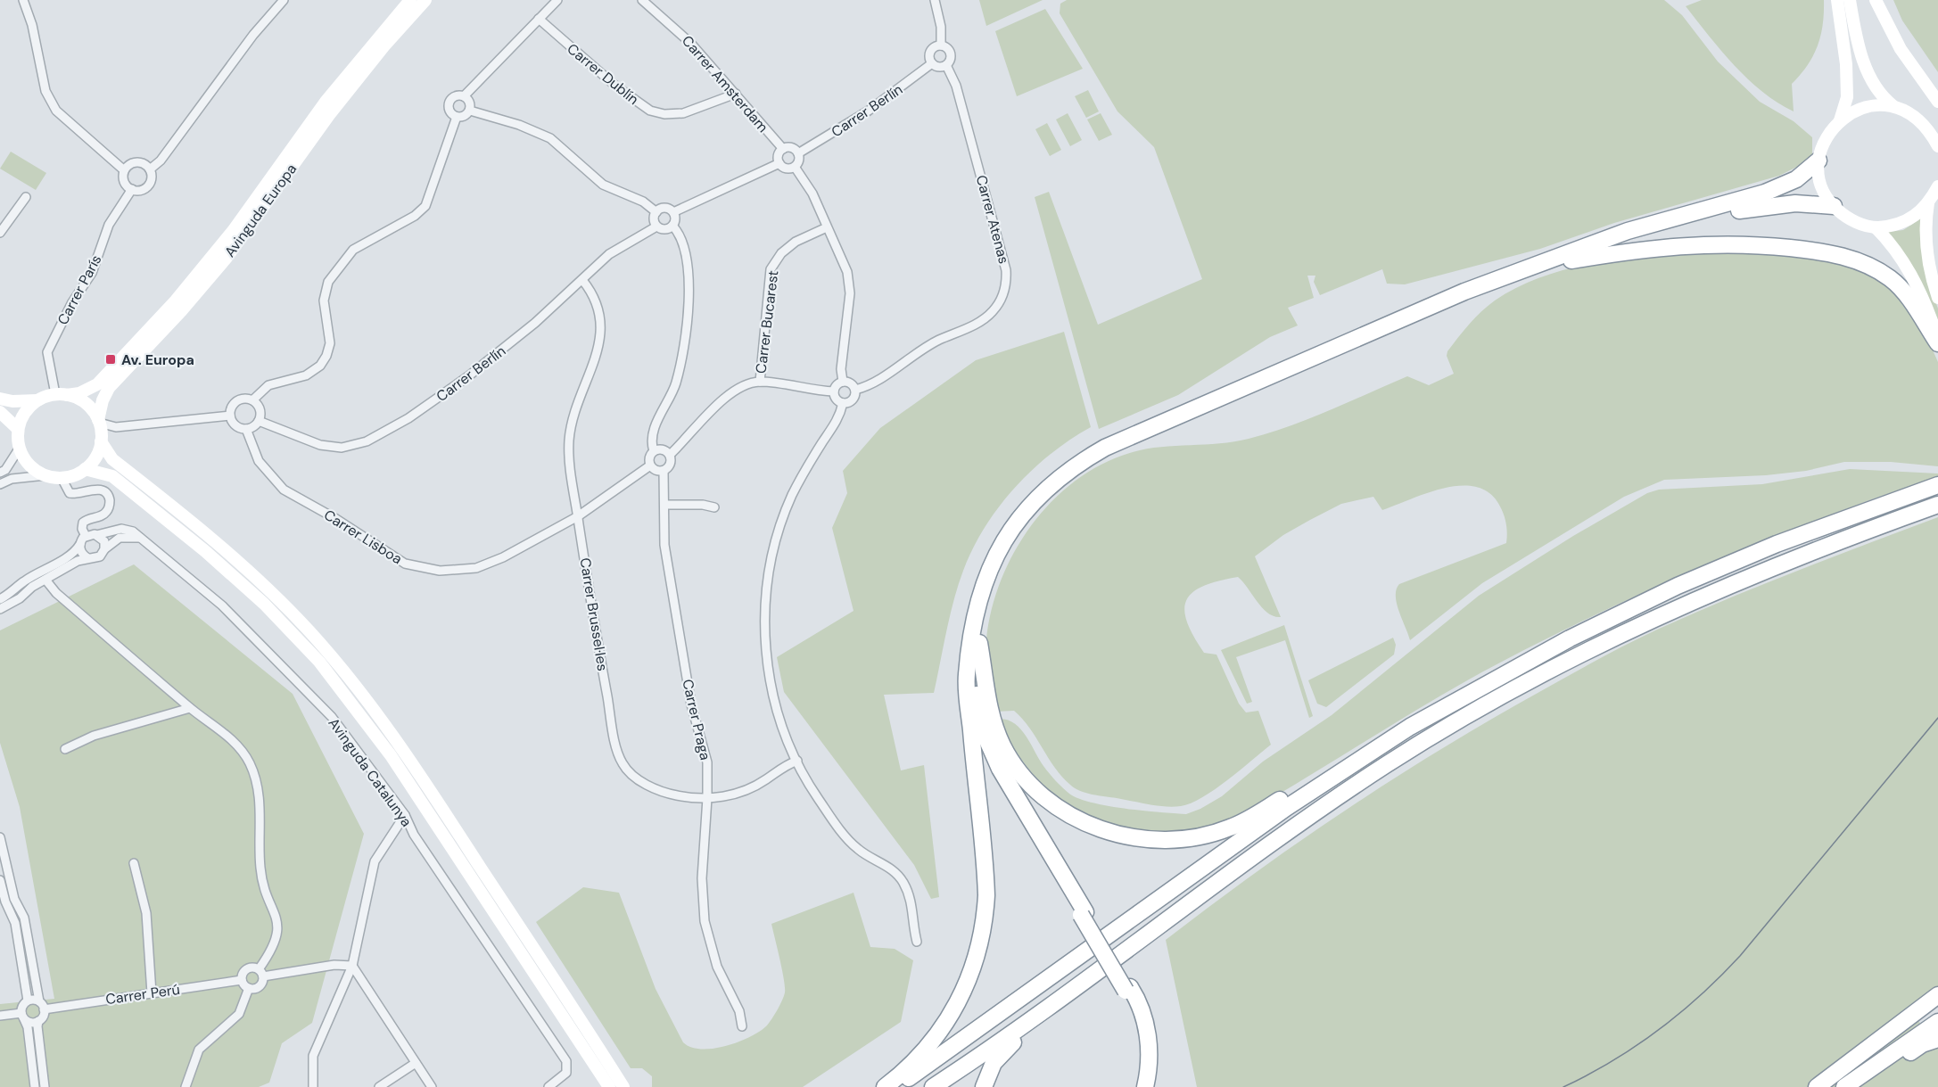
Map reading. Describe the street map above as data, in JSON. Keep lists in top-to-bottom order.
{
  "streets": {
    "main road": ["Avinguda Europa"],
    "street": [
      "Carrer Dublín",
      "Carrer Amsterdam",
      "Carrer Berlín",
      "Carrer Atenas",
      "Carrer París",
      "Carrer Bucarest",
      "Carrer Lisboa",
      "Carrer Brussel·les",
      "Carrer Praga",
      "Avinguda Catalunya",
      "Carrer Perú"
    ]
  },
  "crossings": [
    ["Carrer Dublín", "Carrer Amsterdam"],
    ["Carrer Amsterdam", "Carrer Berlín"],
    ["Carrer Berlín", "Carrer Atenas"],
    ["Carrer Berlín", "Carrer Lisboa"],
    ["Carrer Berlín", "Carrer Brussel·les"],
    ["Avinguda Europa", "Carrer París"],
    ["Carrer Lisboa", "Carrer Brussel·les"],
    ["Carrer Lisboa", "Carrer Praga"],
    ["Carrer Brussel·les", "Carrer Praga"]
  ],
  "places": {
    "transit": ["Av. Europa"]
  }
}
